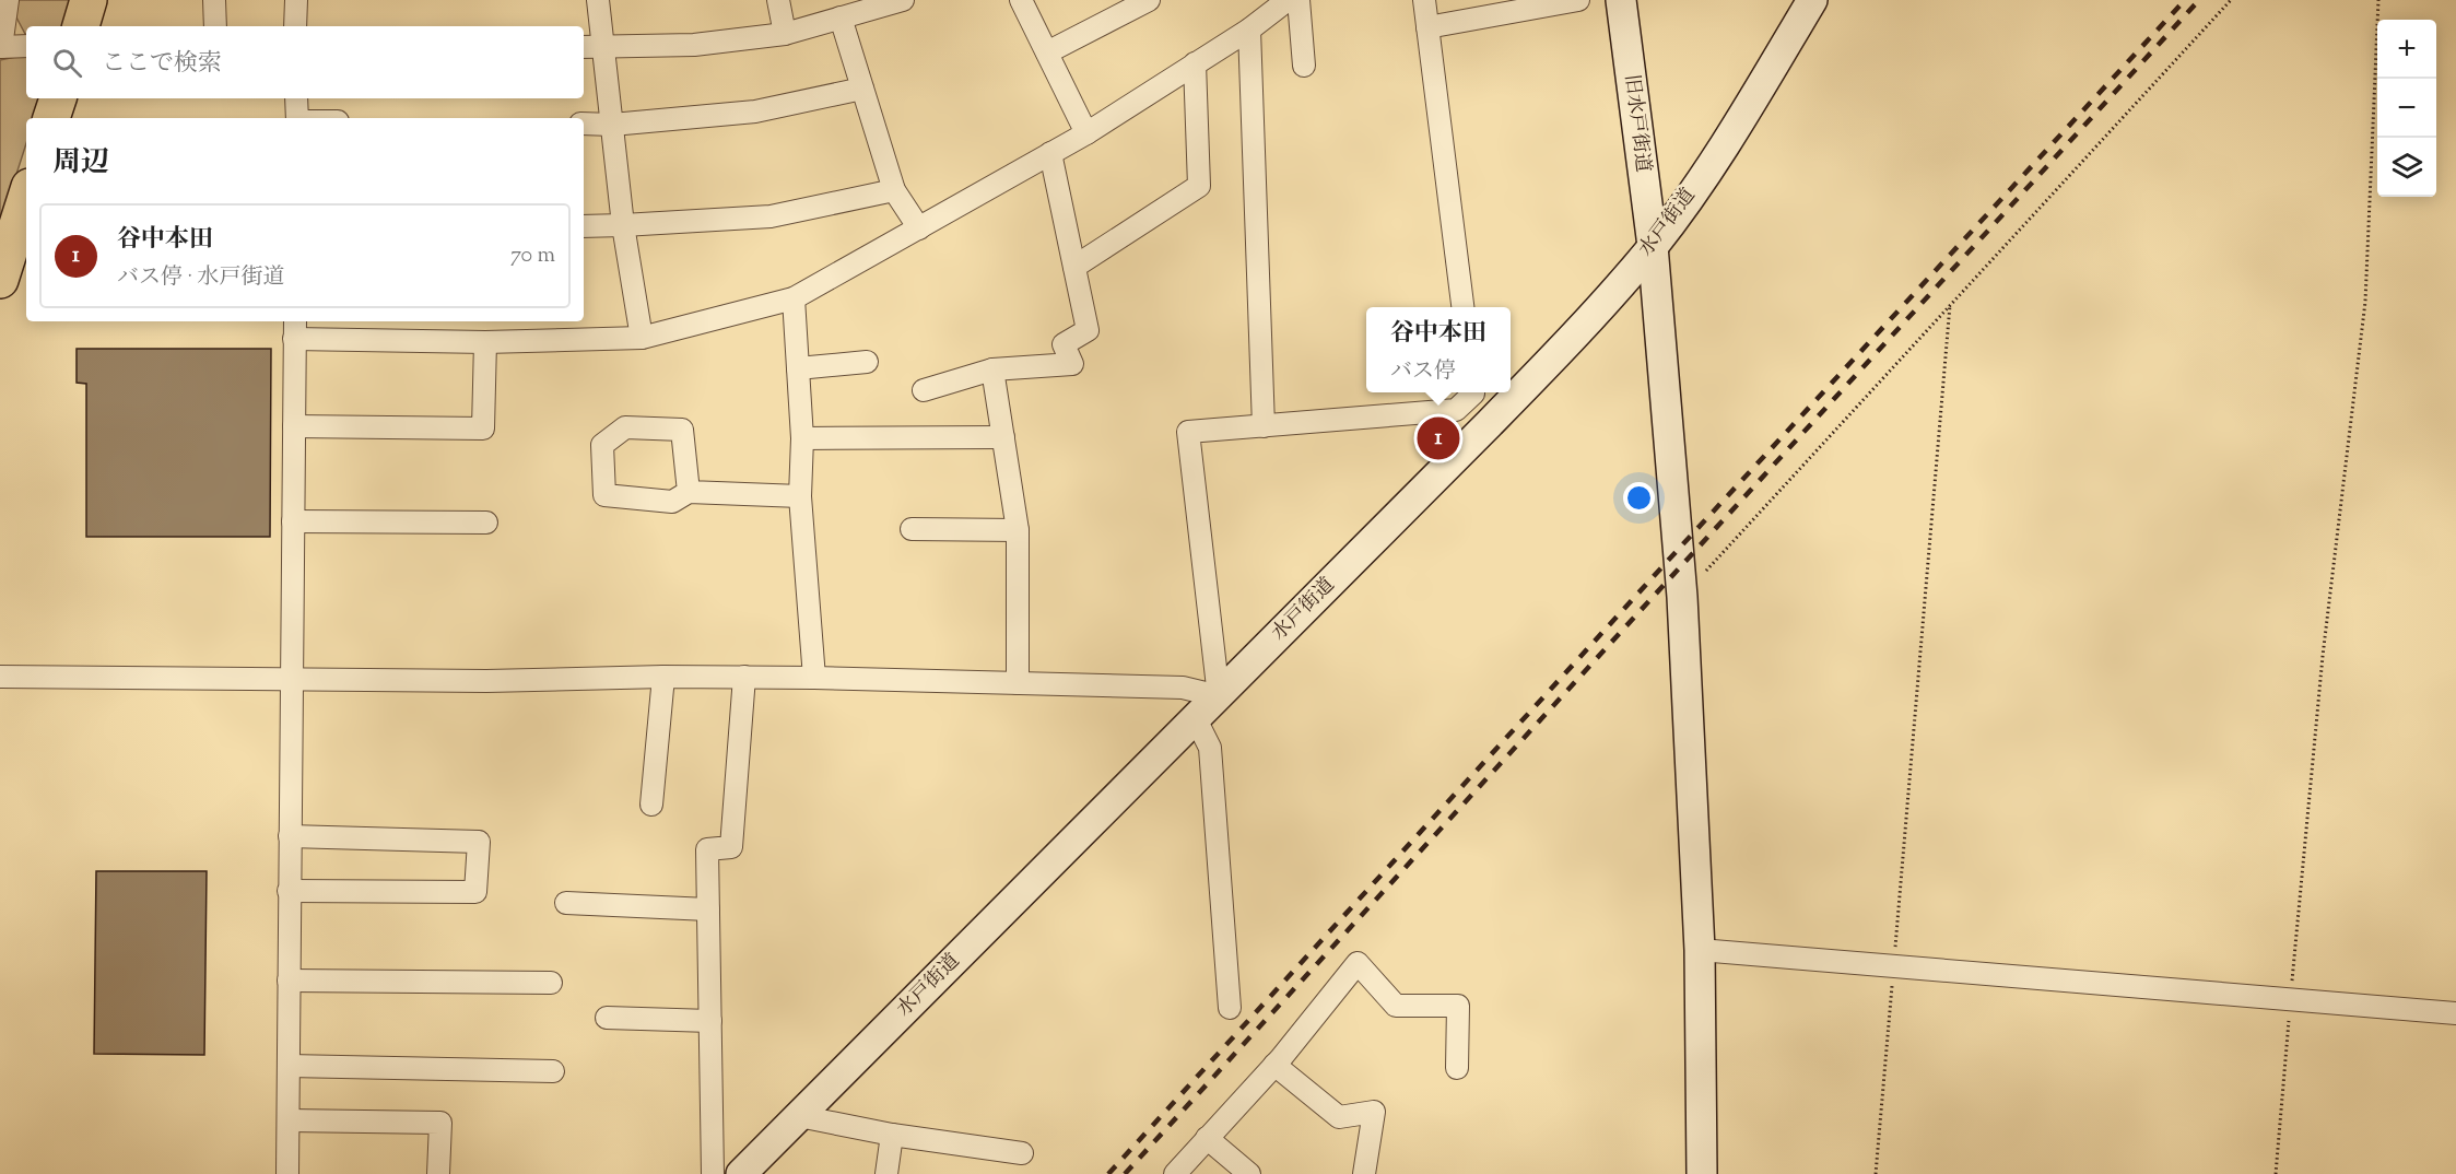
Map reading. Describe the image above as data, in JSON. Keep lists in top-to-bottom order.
{
  "streets": {
    "main road": ["旧水戸街道", "水戸街道"]
  },
  "crossings": [
    ["旧水戸街道", "水戸街道"]
  ],
  "page": {
    "map_buttons": ["+", "−"],
    "search": "ここで検索",
    "heading": "周辺",
    "list": [
      {
        "mark": "1",
        "name": "谷中本田",
        "note": "バス停 · 水戸街道",
        "value": "70 m"
      }
    ],
    "popup": ["谷中本田", "バス停"],
    "pins": "1"
  }
}
